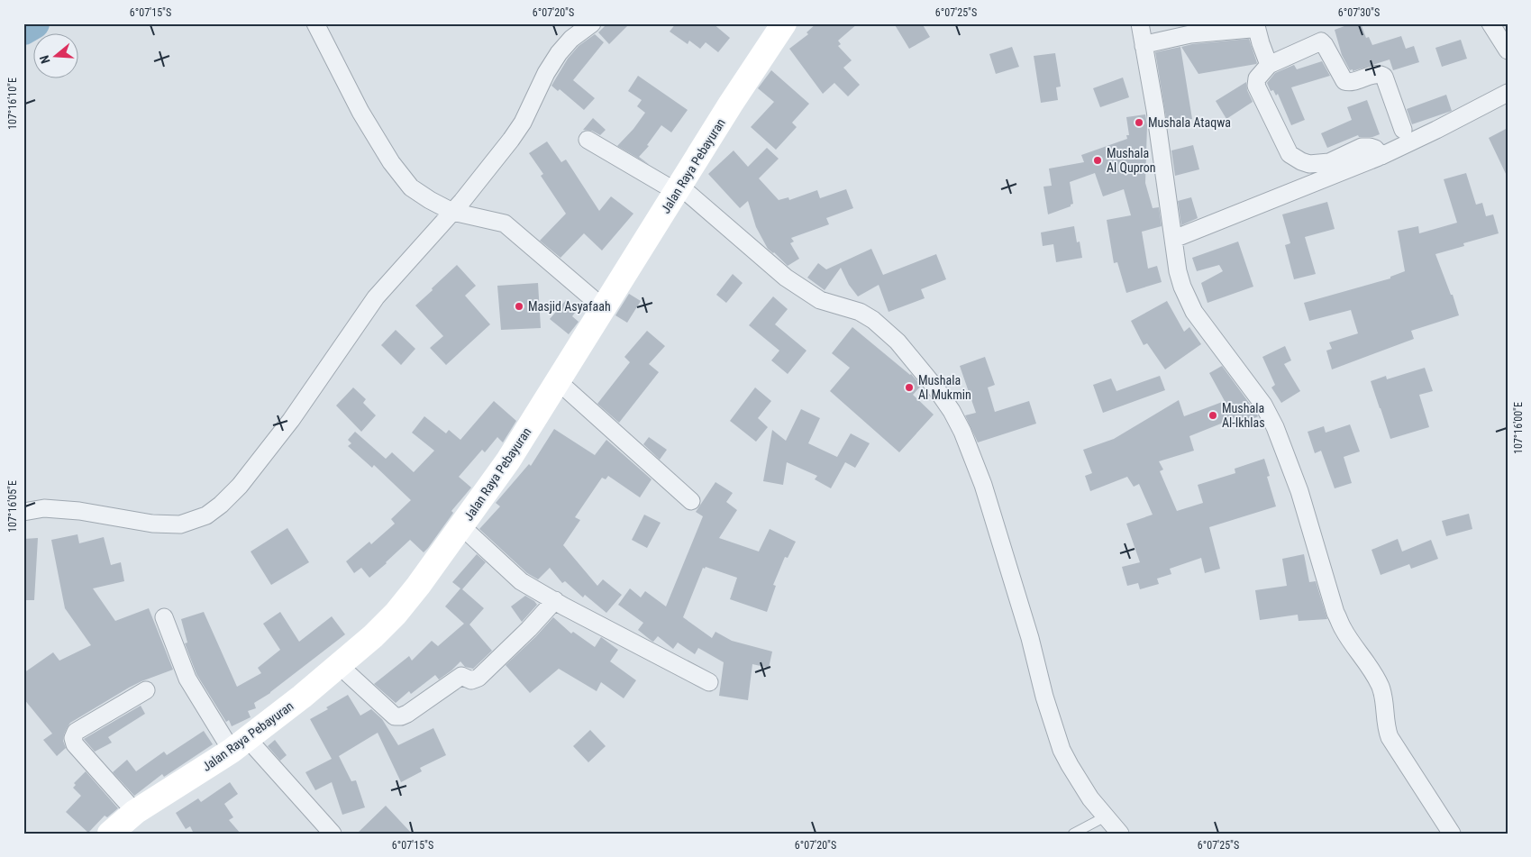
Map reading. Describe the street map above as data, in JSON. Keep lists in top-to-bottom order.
{
  "streets": {
    "main road": ["Jalan Raya Pebayuran"]
  },
  "places": [
    "Mushala Ataqwa",
    "Mushala Al Qupron",
    "Masjid Asyafaah",
    "Mushala Al Mukmin",
    "Mushala Al-Ikhlas"
  ],
  "north": "left",
  "coordinates": [
    "6°07'15\"S",
    "6°07'20\"S",
    "6°07'25\"S",
    "6°07'30\"S",
    "107°16'10\"E",
    "107°16'00\"E",
    "107°16'05\"E"
  ]
}
